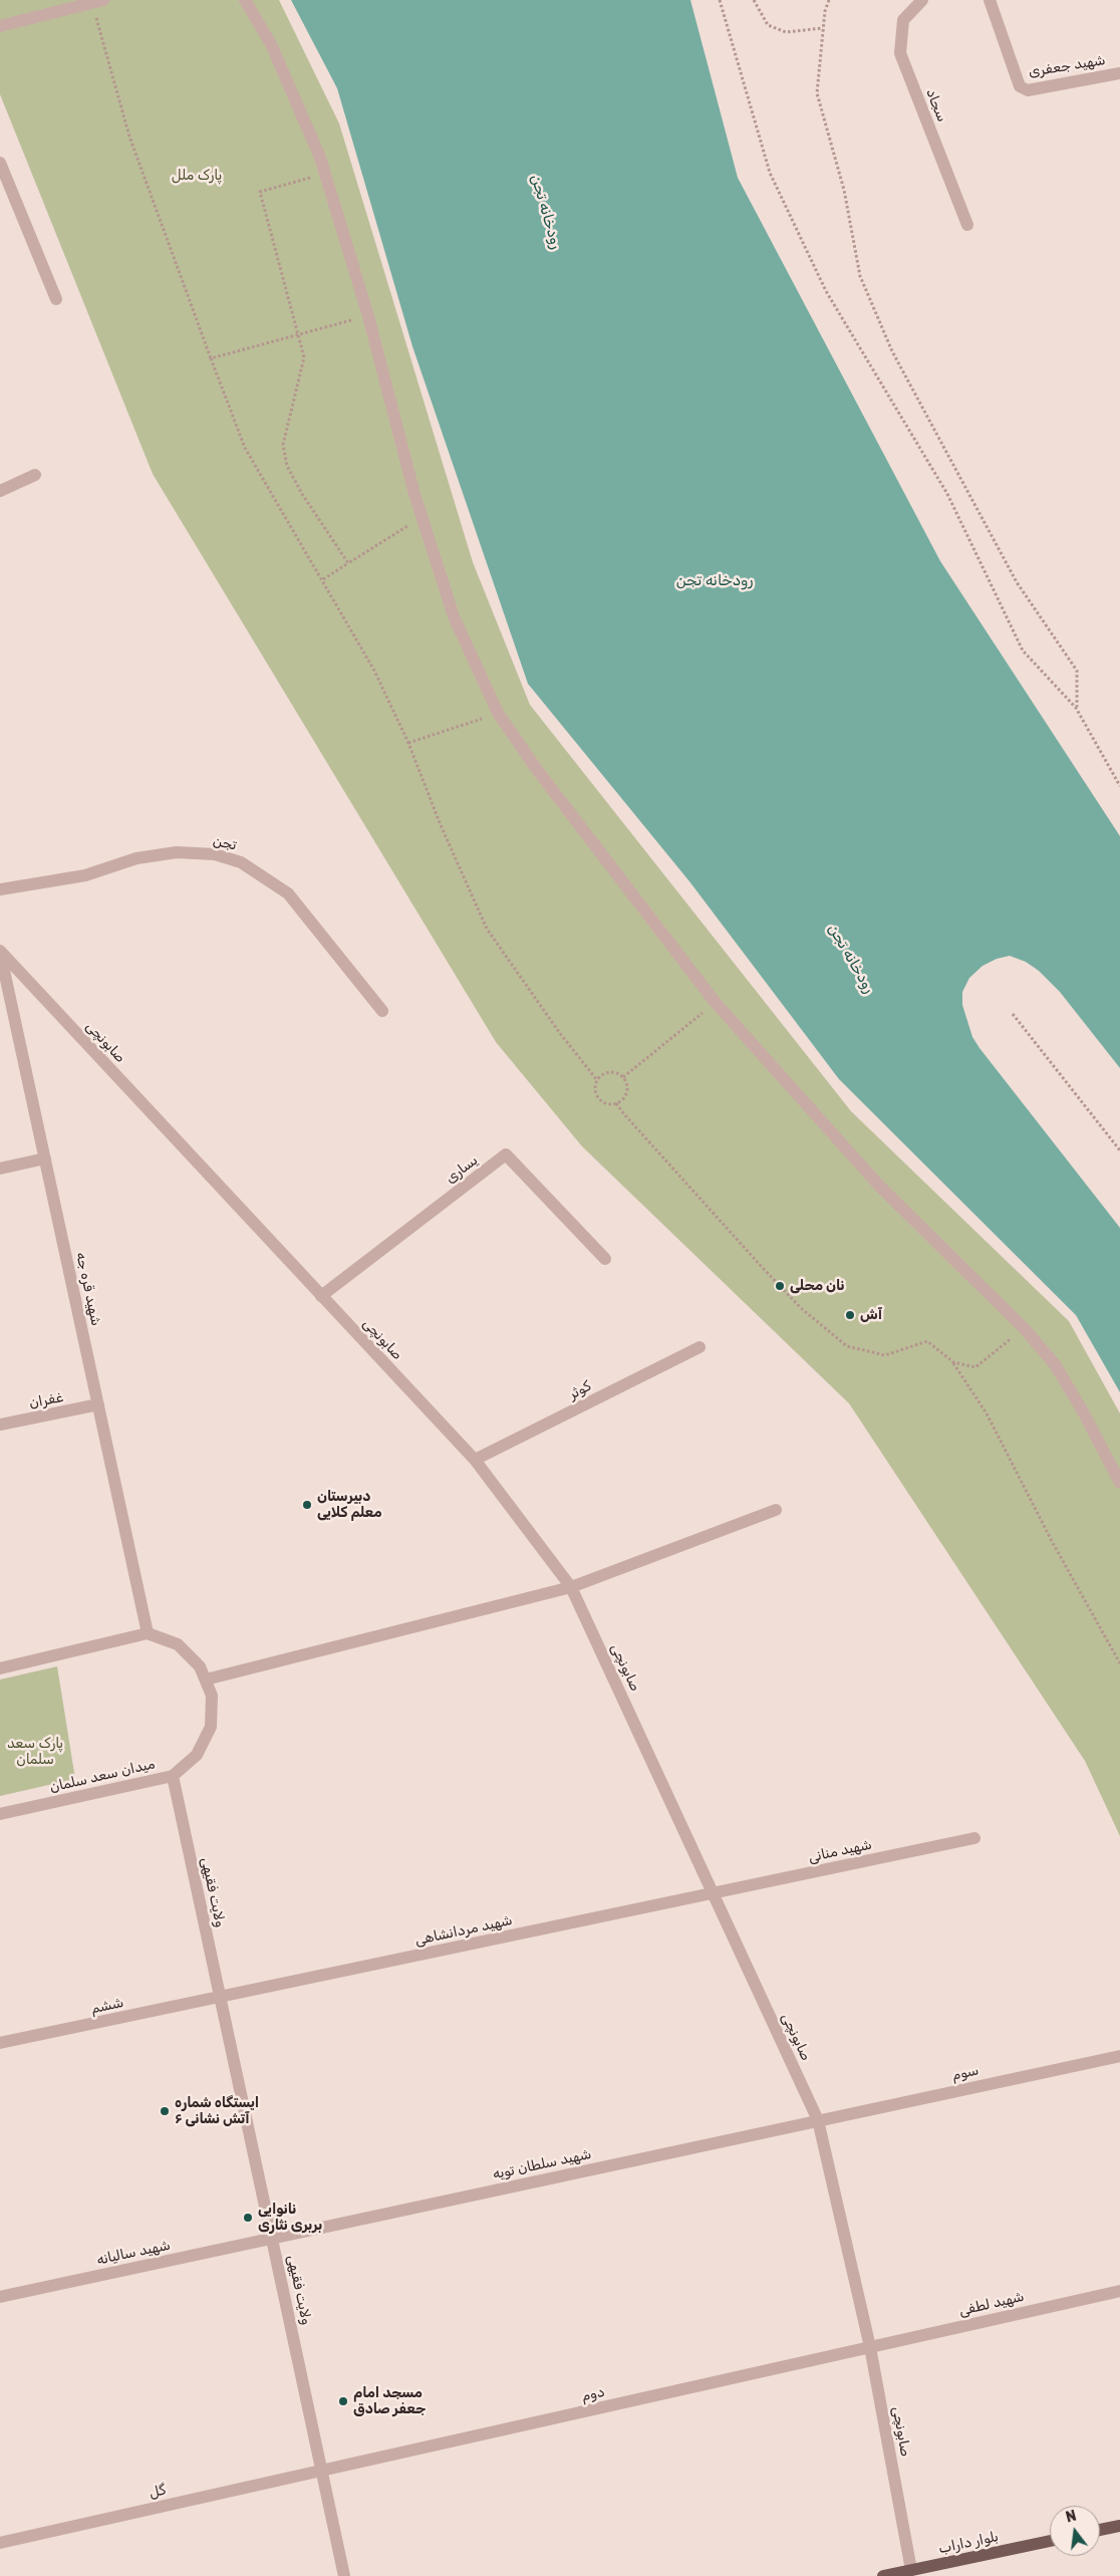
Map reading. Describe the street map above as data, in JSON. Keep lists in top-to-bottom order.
{
  "streets": {
    "main road": ["بلوار داراب"],
    "street": [
      "شهید جعفری",
      "سجاد",
      "تجن",
      "صابونچی",
      "یساری",
      "شهید قره جه",
      "کوثر",
      "غفران",
      "میدان سعد سلمان",
      "شهید منانی",
      "ولایت فقیهی",
      "شهید مردانشاهی",
      "ششم",
      "سوم",
      "شهید سلطان تویه",
      "شهید سالیانه",
      "شهید لطفی",
      "دوم",
      "گل"
    ]
  },
  "crossings": [
    ["صابونچی", "یساری"],
    ["صابونچی", "شهید قره جه"],
    ["صابونچی", "کوثر"],
    ["صابونچی", "شهید منانی"],
    ["صابونچی", "شهید مردانشاهی"],
    ["صابونچی", "سوم"],
    ["صابونچی", "شهید سلطان تویه"],
    ["صابونچی", "شهید لطفی"],
    ["صابونچی", "دوم"],
    ["صابونچی", "بلوار داراب"],
    ["شهید قره جه", "غفران"],
    ["شهید قره جه", "میدان سعد سلمان"],
    ["میدان سعد سلمان", "ولایت فقیهی"],
    ["شهید منانی", "شهید مردانشاهی"],
    ["ولایت فقیهی", "شهید مردانشاهی"],
    ["ولایت فقیهی", "ششم"],
    ["ولایت فقیهی", "شهید سلطان تویه"],
    ["ولایت فقیهی", "شهید سالیانه"],
    ["ولایت فقیهی", "دوم"],
    ["ولایت فقیهی", "گل"],
    ["شهید مردانشاهی", "ششم"],
    ["سوم", "شهید سلطان تویه"],
    ["شهید سلطان تویه", "شهید سالیانه"],
    ["شهید لطفی", "دوم"],
    ["دوم", "گل"]
  ],
  "water": ["رودخانه تجن"],
  "parks": ["پارک ملل", "پارک سعد سلمان"],
  "places": [
    "نان محلی",
    "آش",
    "دبیرستان معلم کلایی",
    "ایستگاه شماره ۶ آتش نشانی",
    "نانوایی بربری نثاری",
    "مسجد امام جعفر صادق"
  ],
  "north": "top"
}
